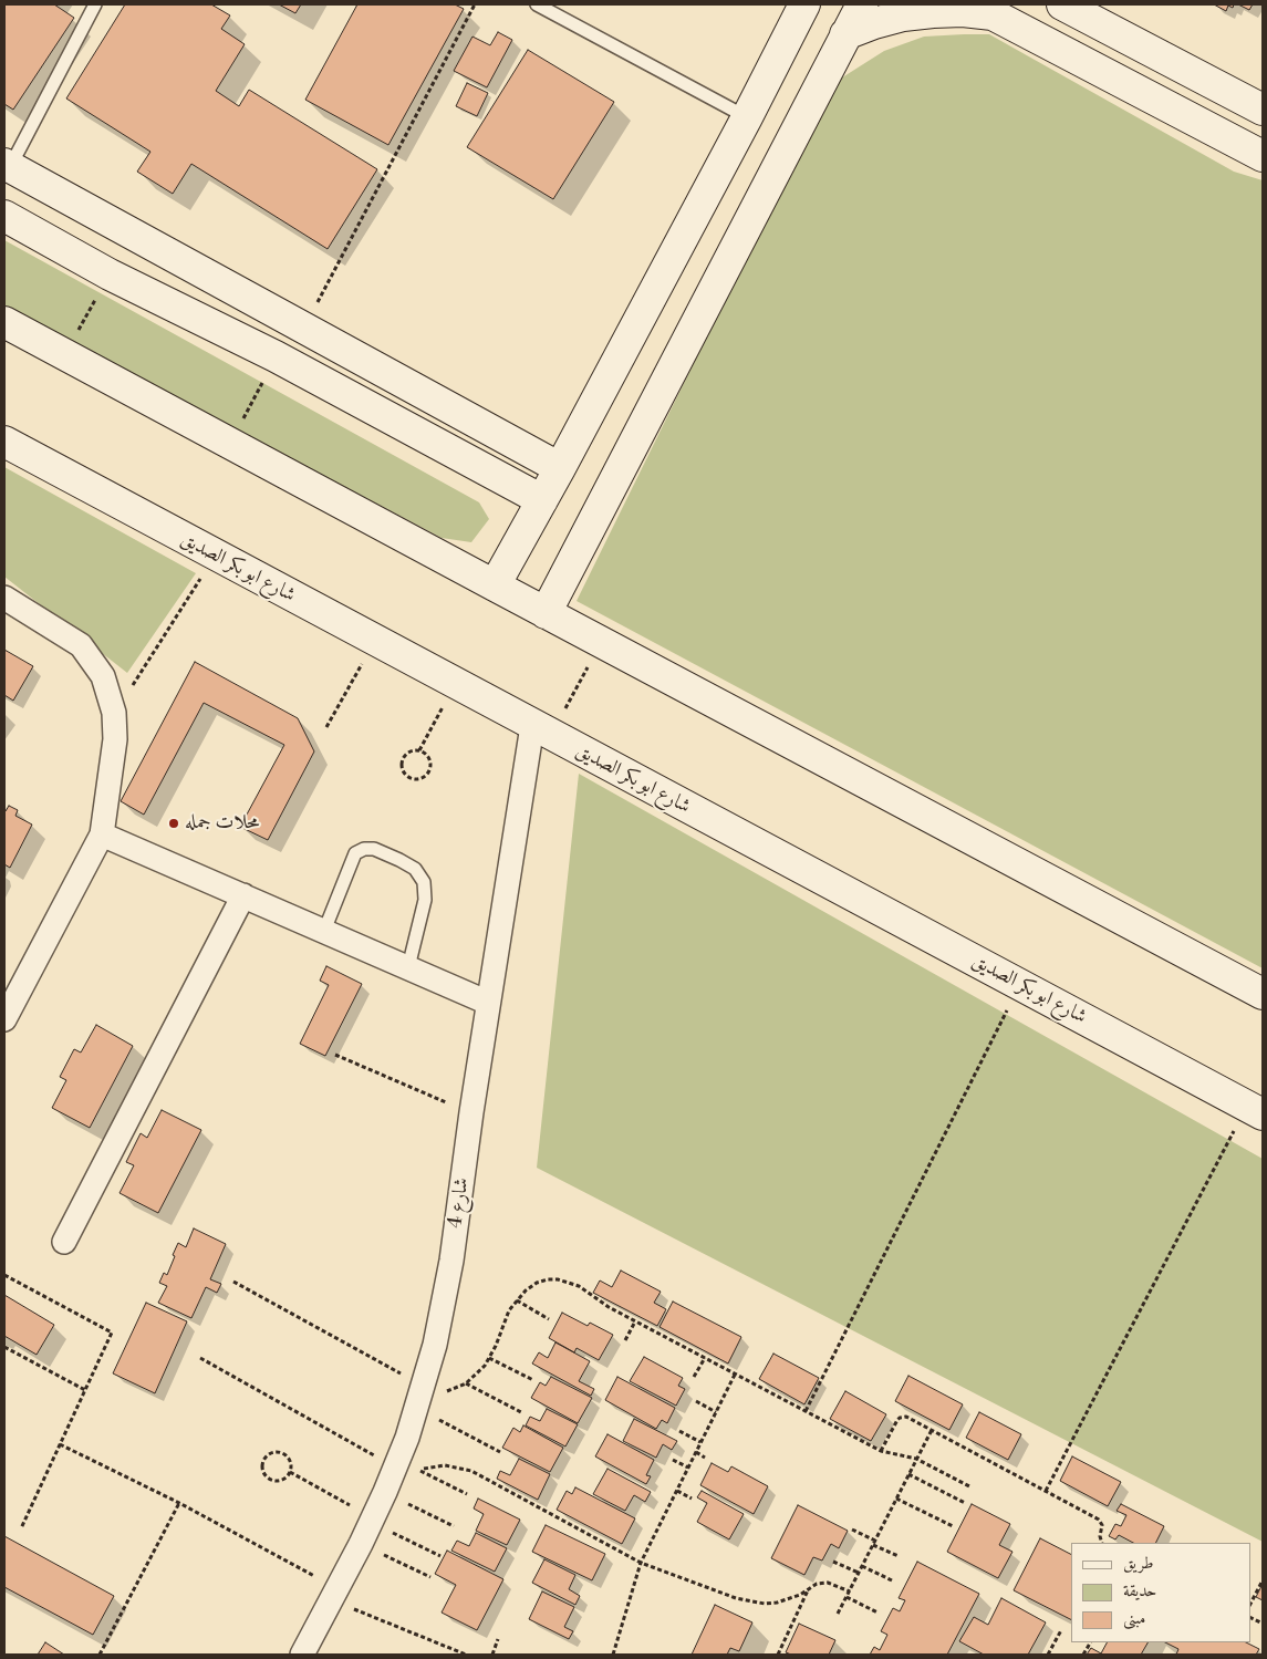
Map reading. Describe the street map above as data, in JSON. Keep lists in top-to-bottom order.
{
  "streets": {
    "street": ["شارع ابو بكر الصديق", "شارع 4"]
  },
  "crossings": [
    ["شارع ابو بكر الصديق", "شارع 4"]
  ],
  "places": ["محلات جمله"],
  "legend": ["طريق", "حديقة", "مبنى"]
}
